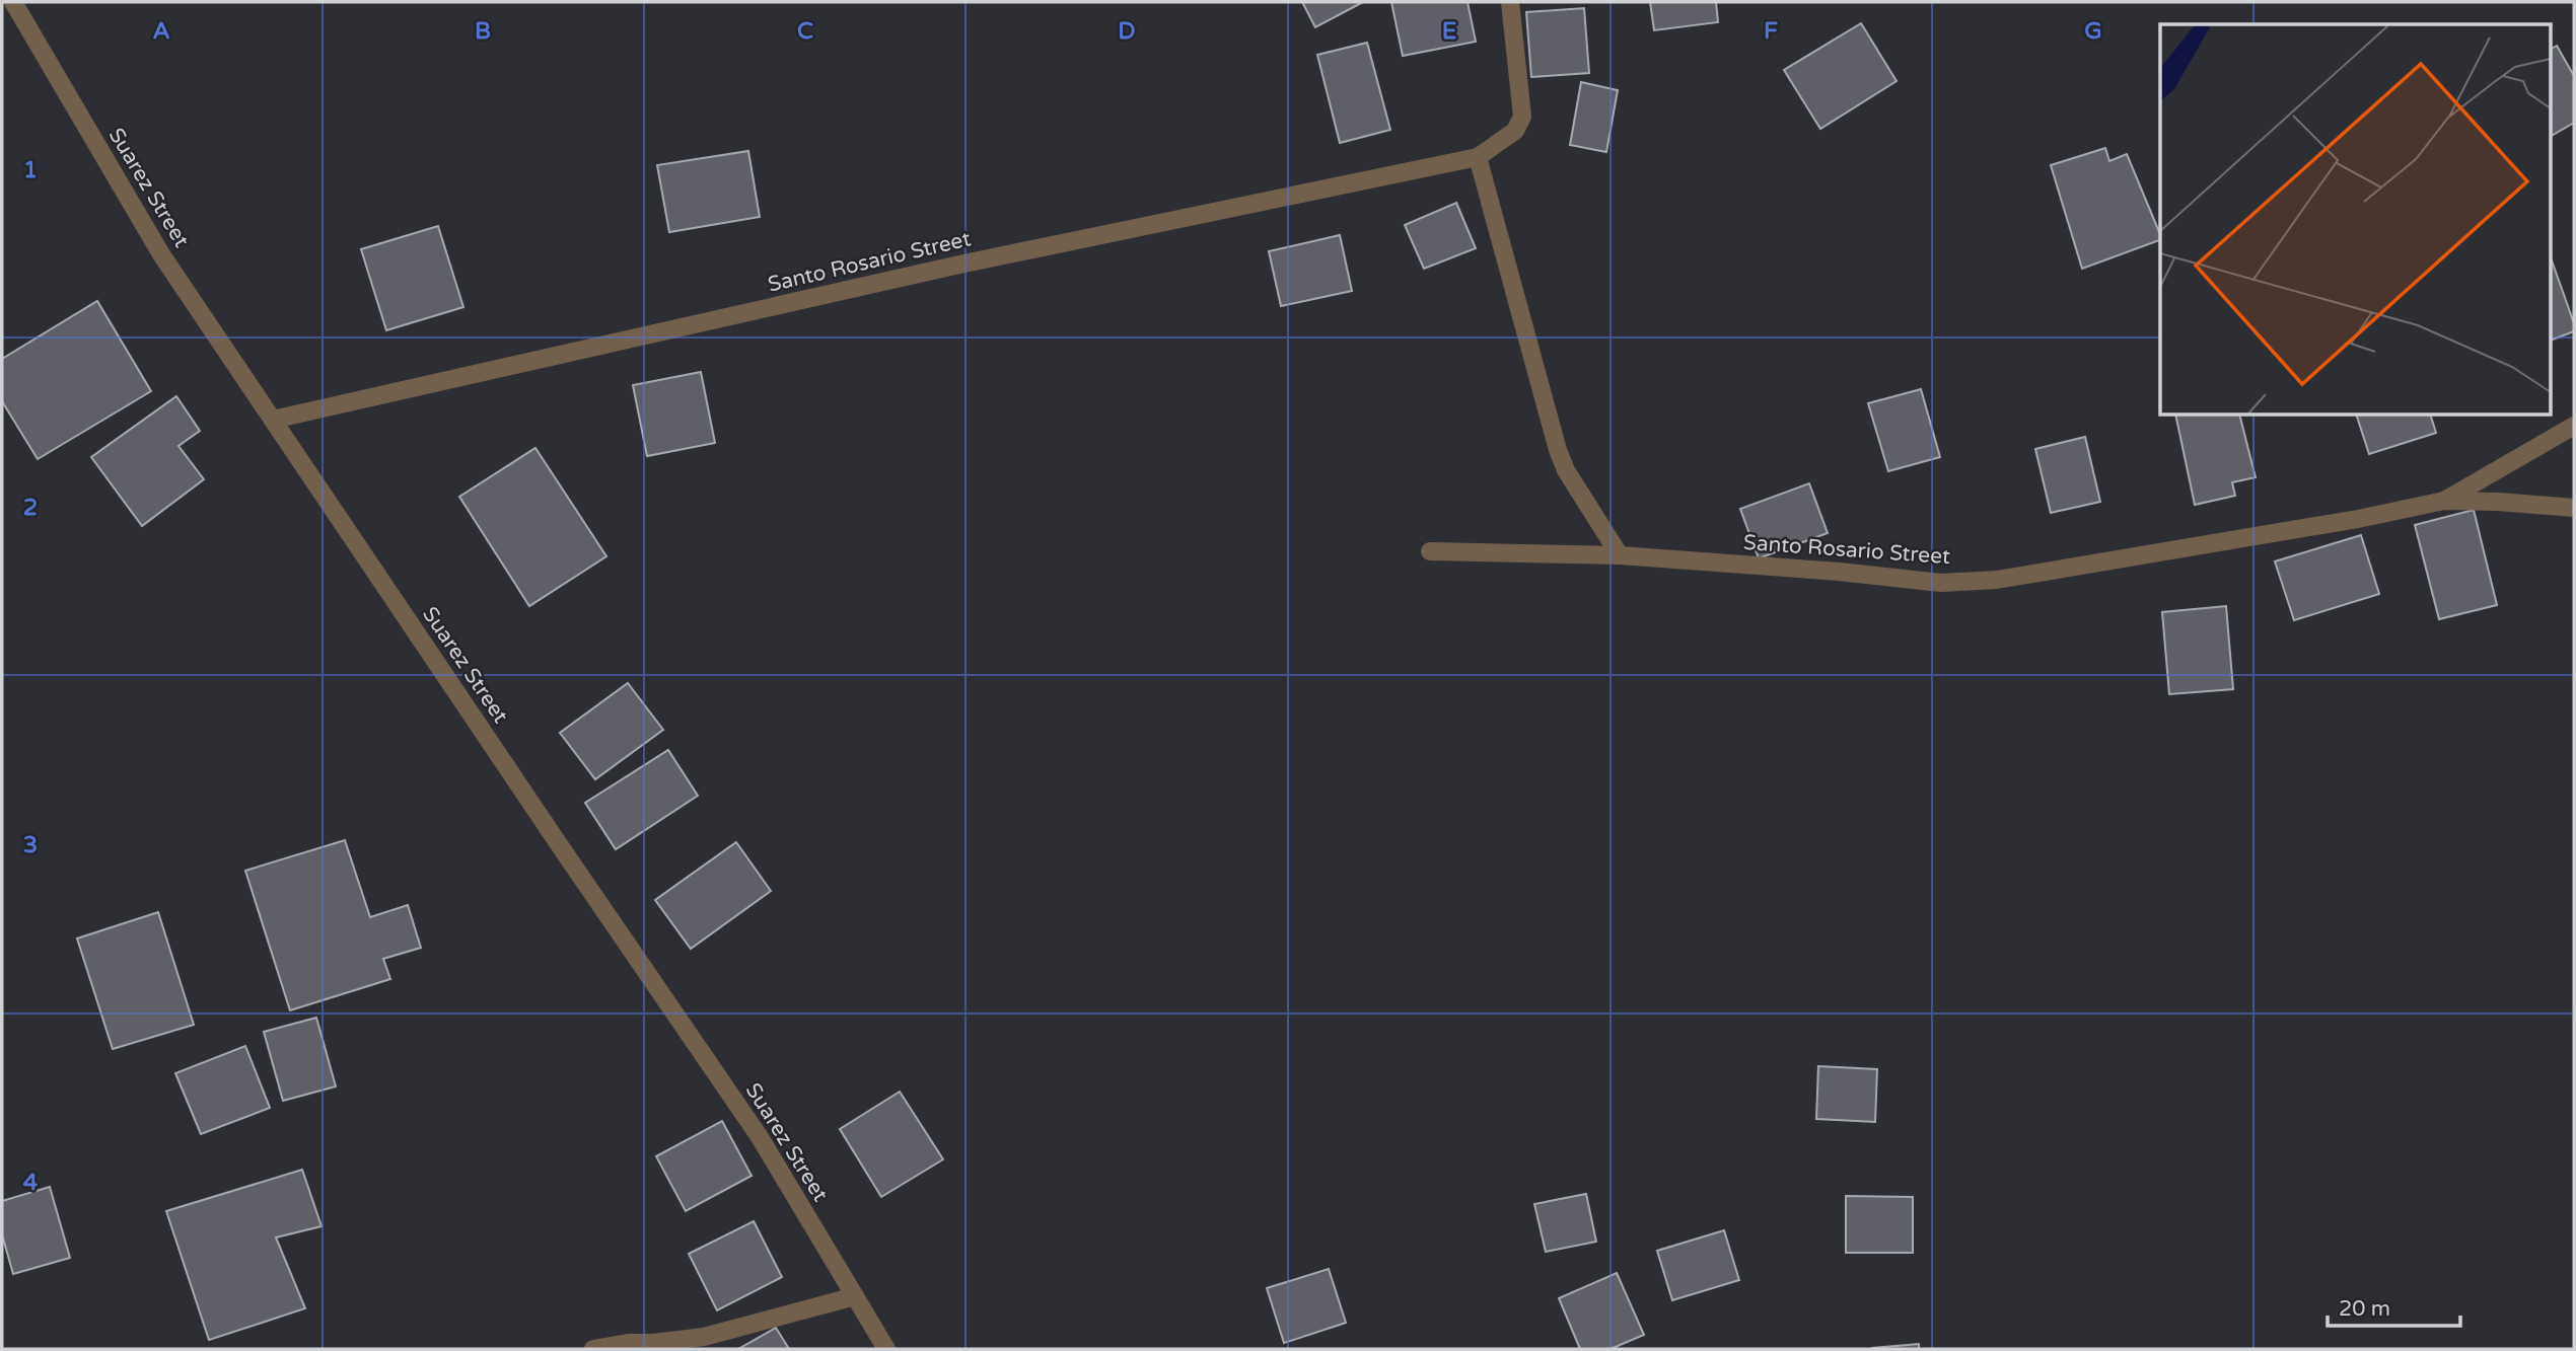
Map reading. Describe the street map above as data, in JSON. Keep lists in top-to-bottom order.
{
  "streets": {
    "street": ["Suarez Street", "Santo Rosario Street"]
  },
  "crossings": [
    ["Suarez Street", "Santo Rosario Street"]
  ],
  "scale_bar": "20 m",
  "grid": {
    "columns": [
      "A",
      "B",
      "C",
      "D",
      "E",
      "F",
      "G"
    ],
    "rows": [
      "1",
      "2",
      "3",
      "4"
    ]
  }
}
